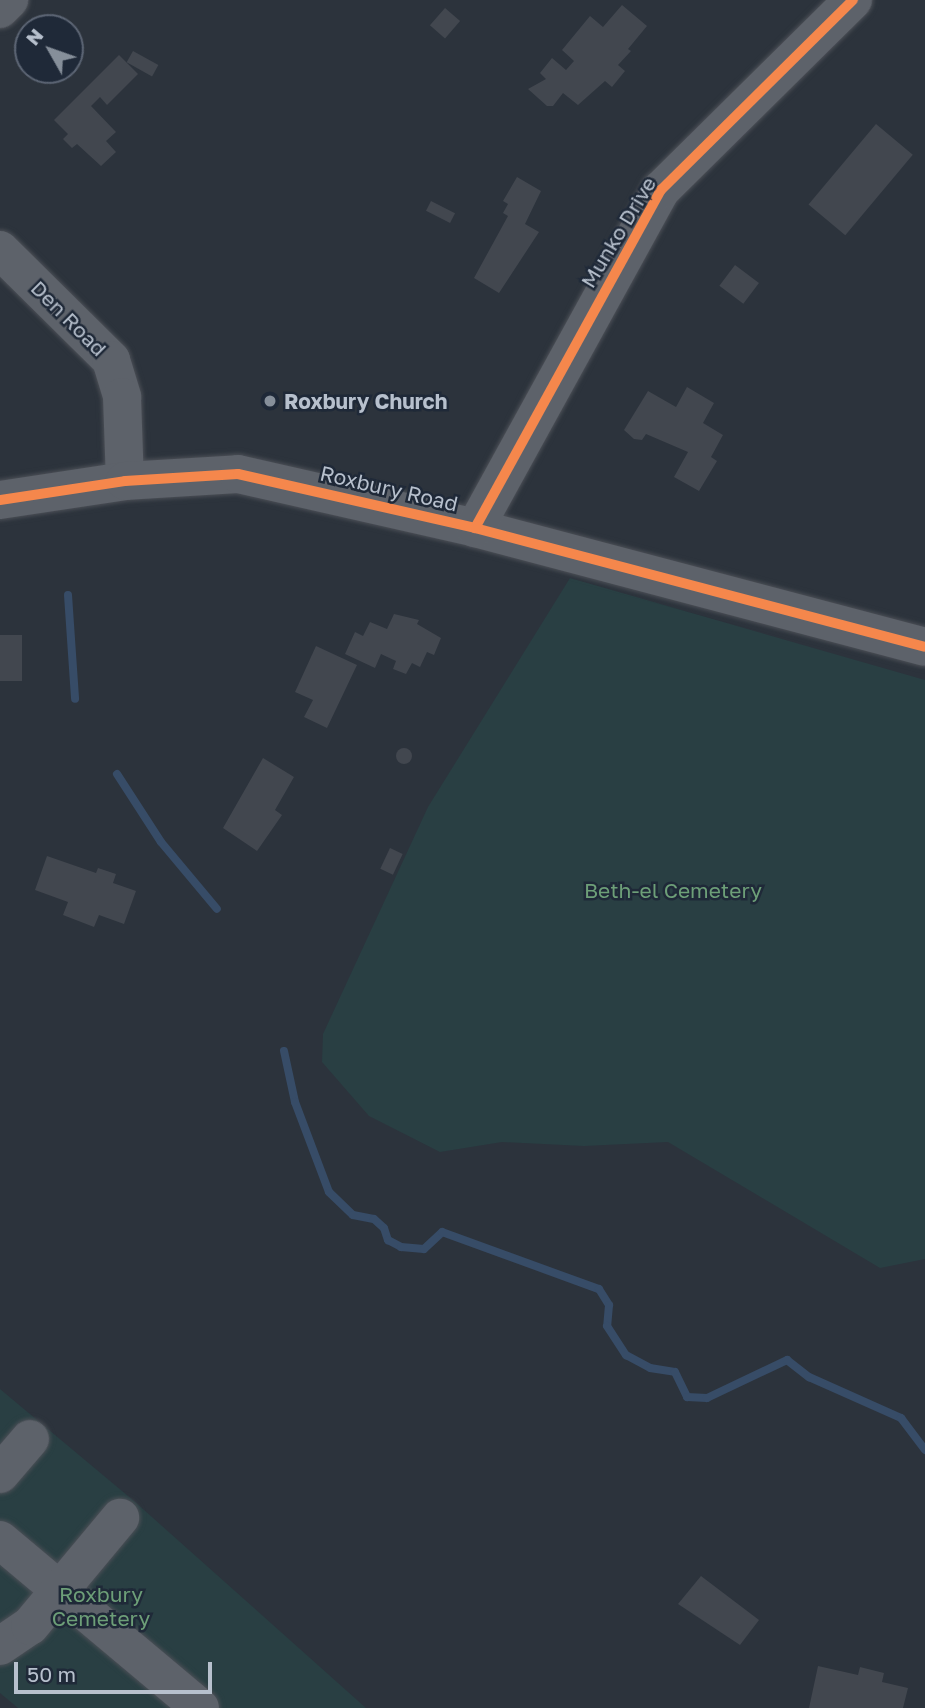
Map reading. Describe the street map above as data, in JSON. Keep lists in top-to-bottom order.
{
  "streets": {
    "street": ["Munko Drive", "Den Road", "Roxbury Road"]
  },
  "crossings": [
    ["Munko Drive", "Roxbury Road"],
    ["Den Road", "Roxbury Road"]
  ],
  "parks": ["Beth-el Cemetery", "Roxbury Cemetery"],
  "places": ["Roxbury Church"],
  "scale_bar": "50 m",
  "north": "top left"
}
